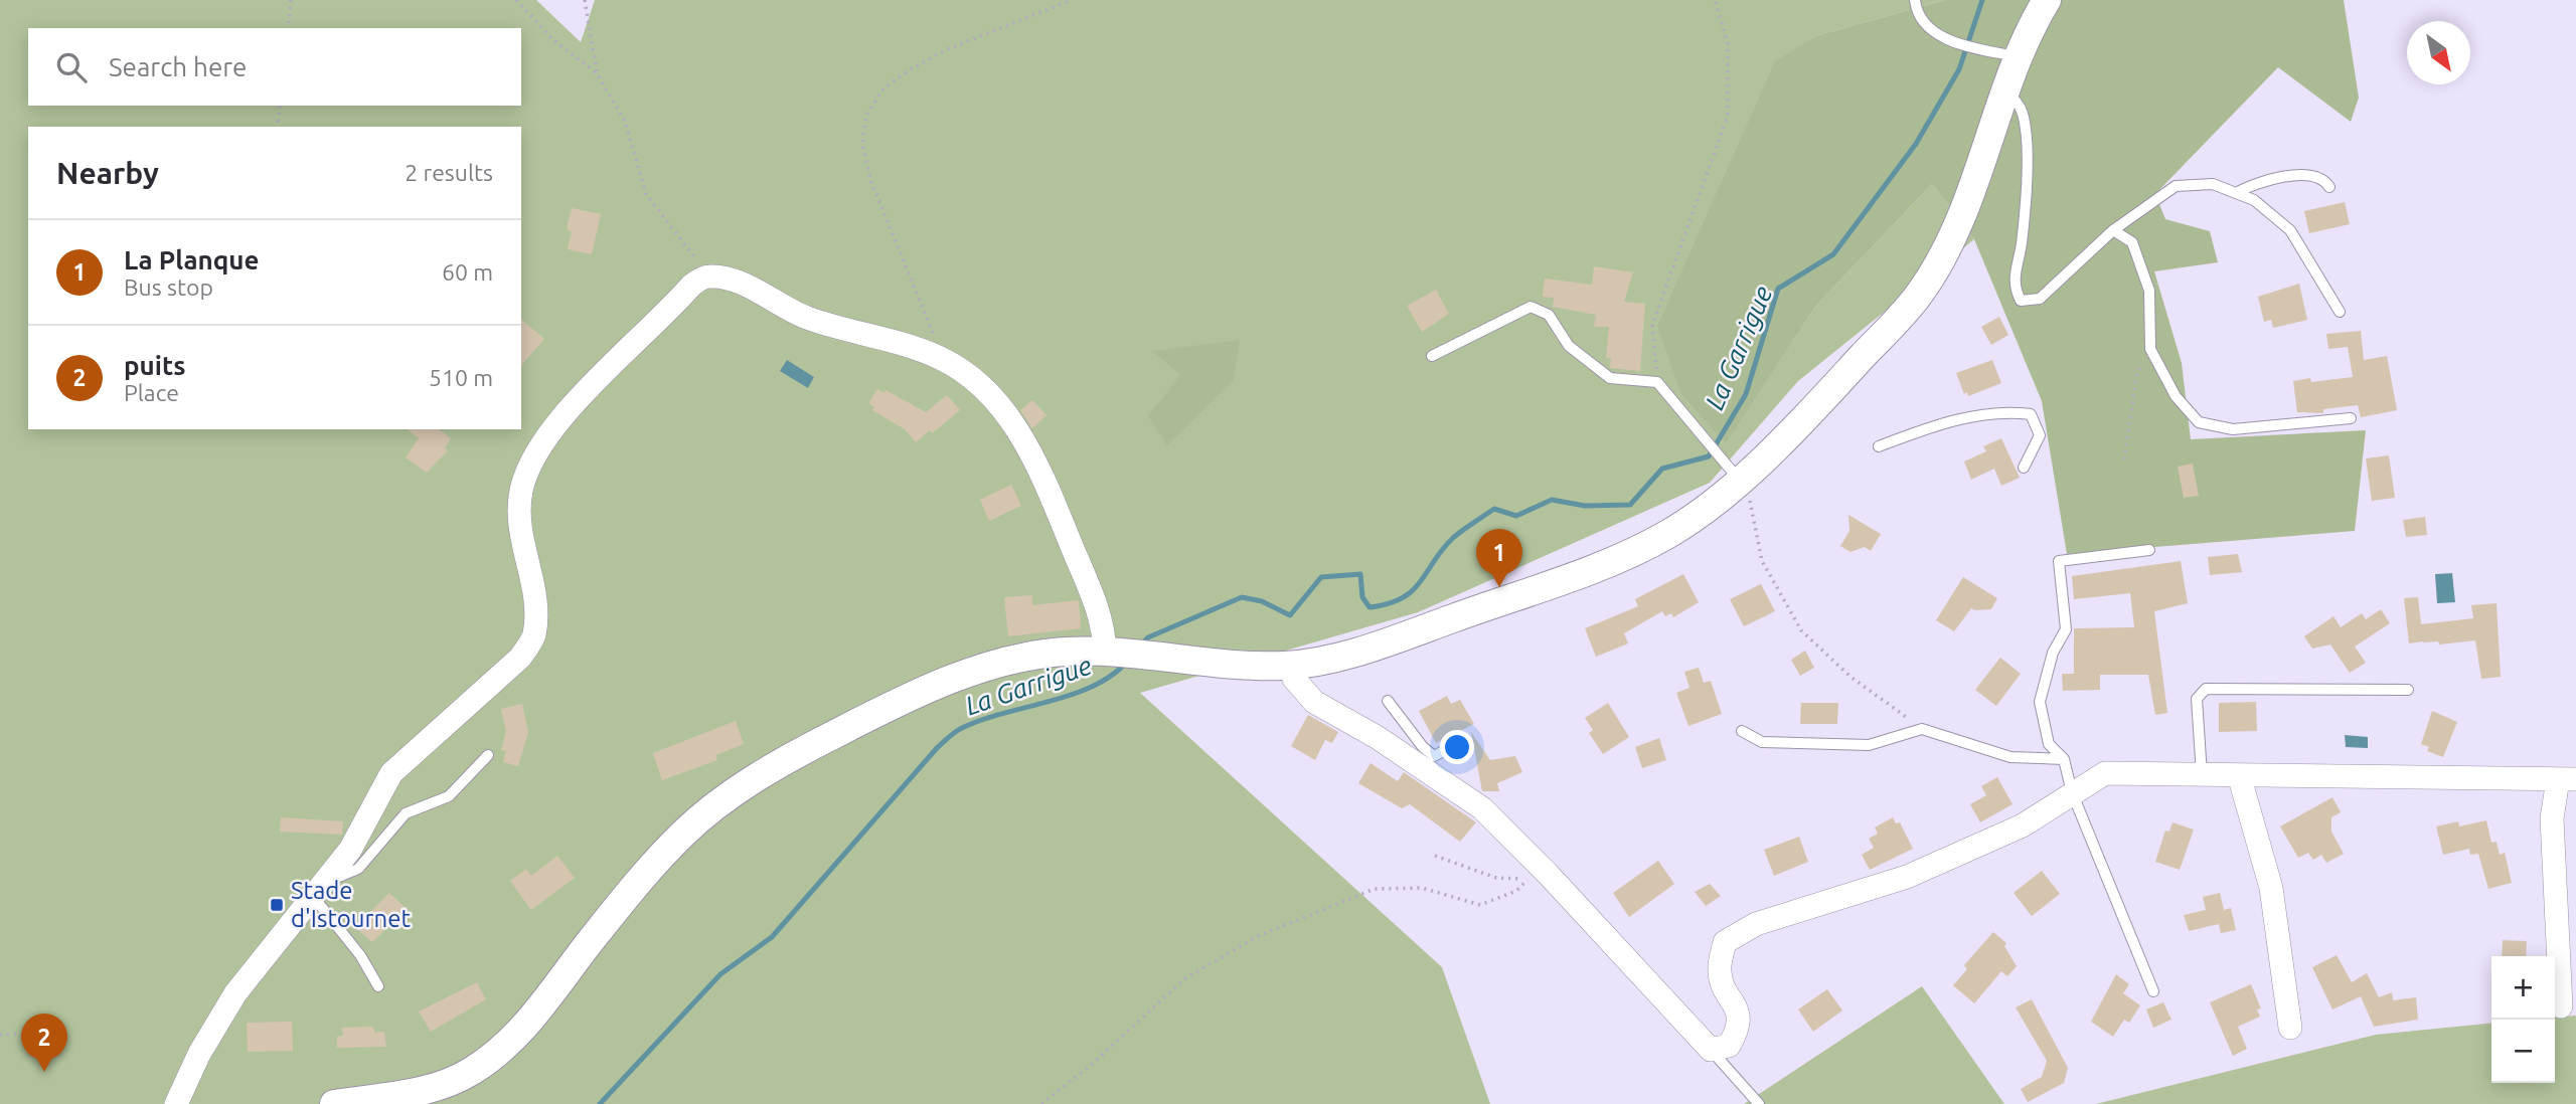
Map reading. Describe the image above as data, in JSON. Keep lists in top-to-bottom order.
{
  "water": ["La Garrigue"],
  "places": {
    "transit": ["Stade d'Istournet"]
  },
  "north": "bottom right",
  "page": {
    "search": "Search here",
    "heading": ["Nearby", "2 results"],
    "list": [
      {
        "mark": "1",
        "name": "La Planque",
        "note": "Bus stop",
        "value": "60 m"
      },
      {
        "mark": "2",
        "name": "puits",
        "note": "Place",
        "value": "510 m"
      }
    ],
    "pins": ["1", "2"],
    "map_buttons": ["+", "−"]
  }
}
